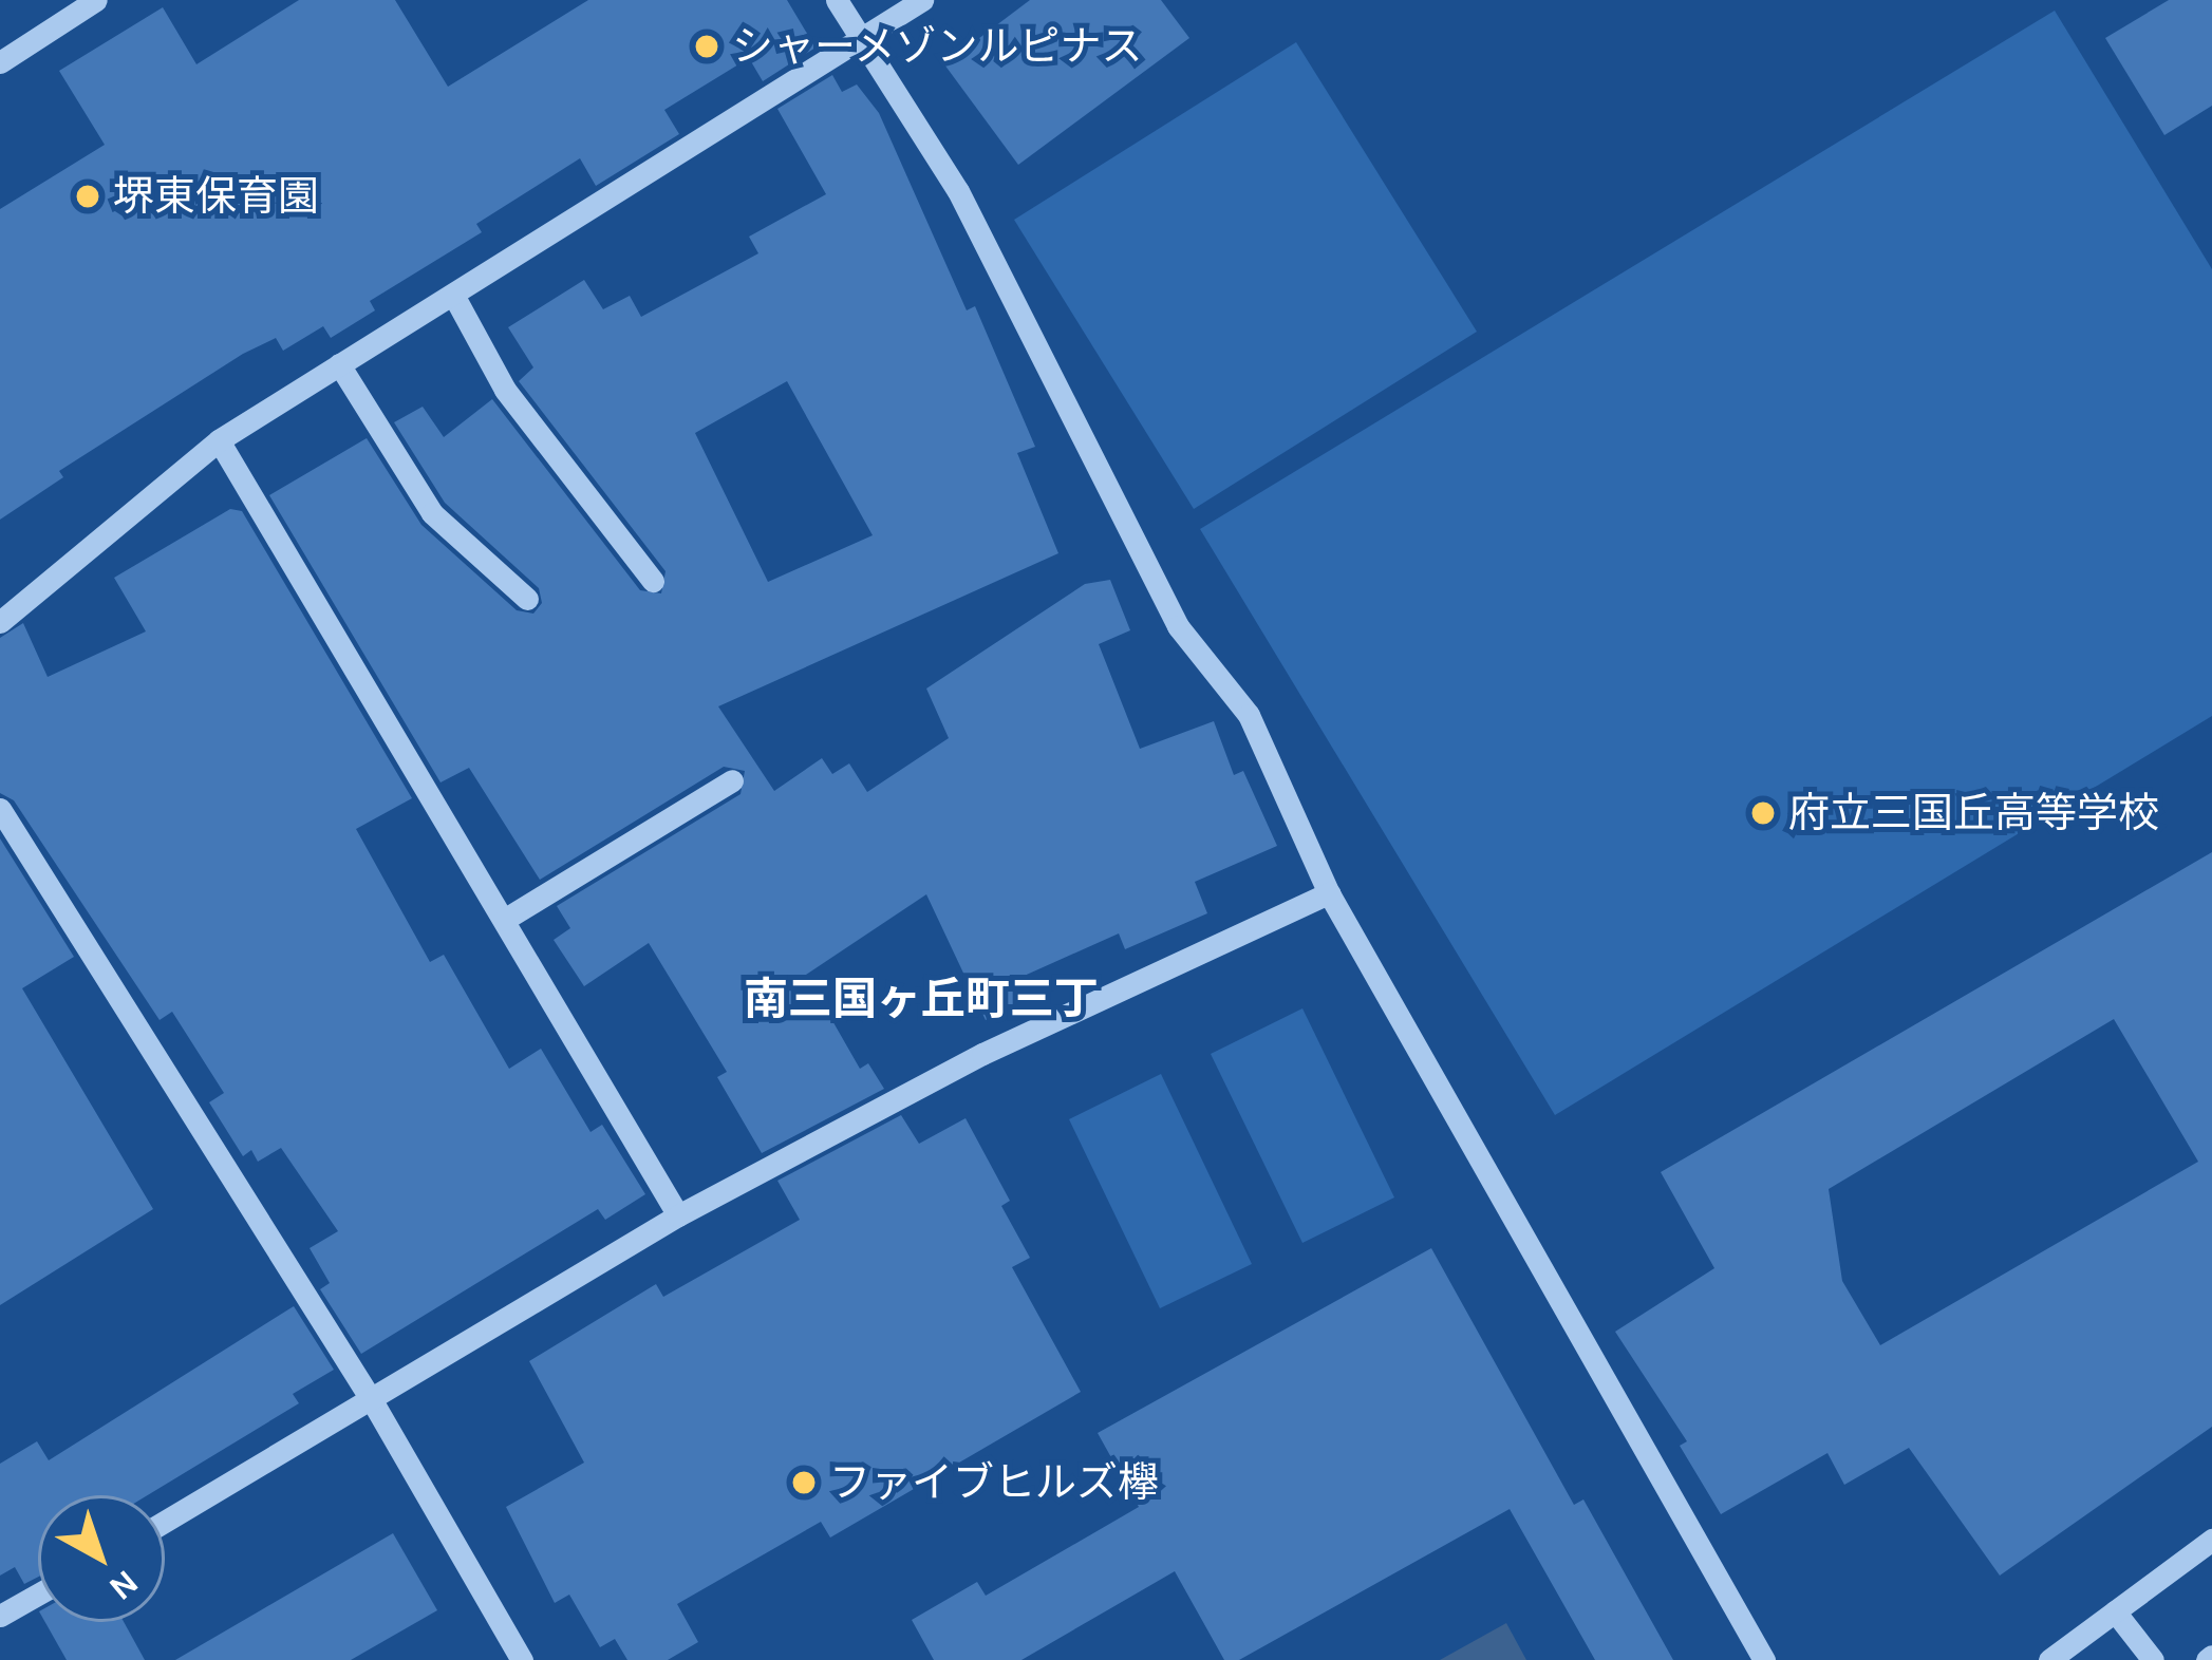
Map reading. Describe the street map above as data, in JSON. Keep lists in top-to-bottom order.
{
  "districts": ["南三国ヶ丘町三丁"],
  "places": [
    "シャーメゾンルピナス",
    "堺東保育園",
    "府立三国丘高等学校",
    "ファイブヒルズ欅"
  ],
  "north": "bottom right"
}
